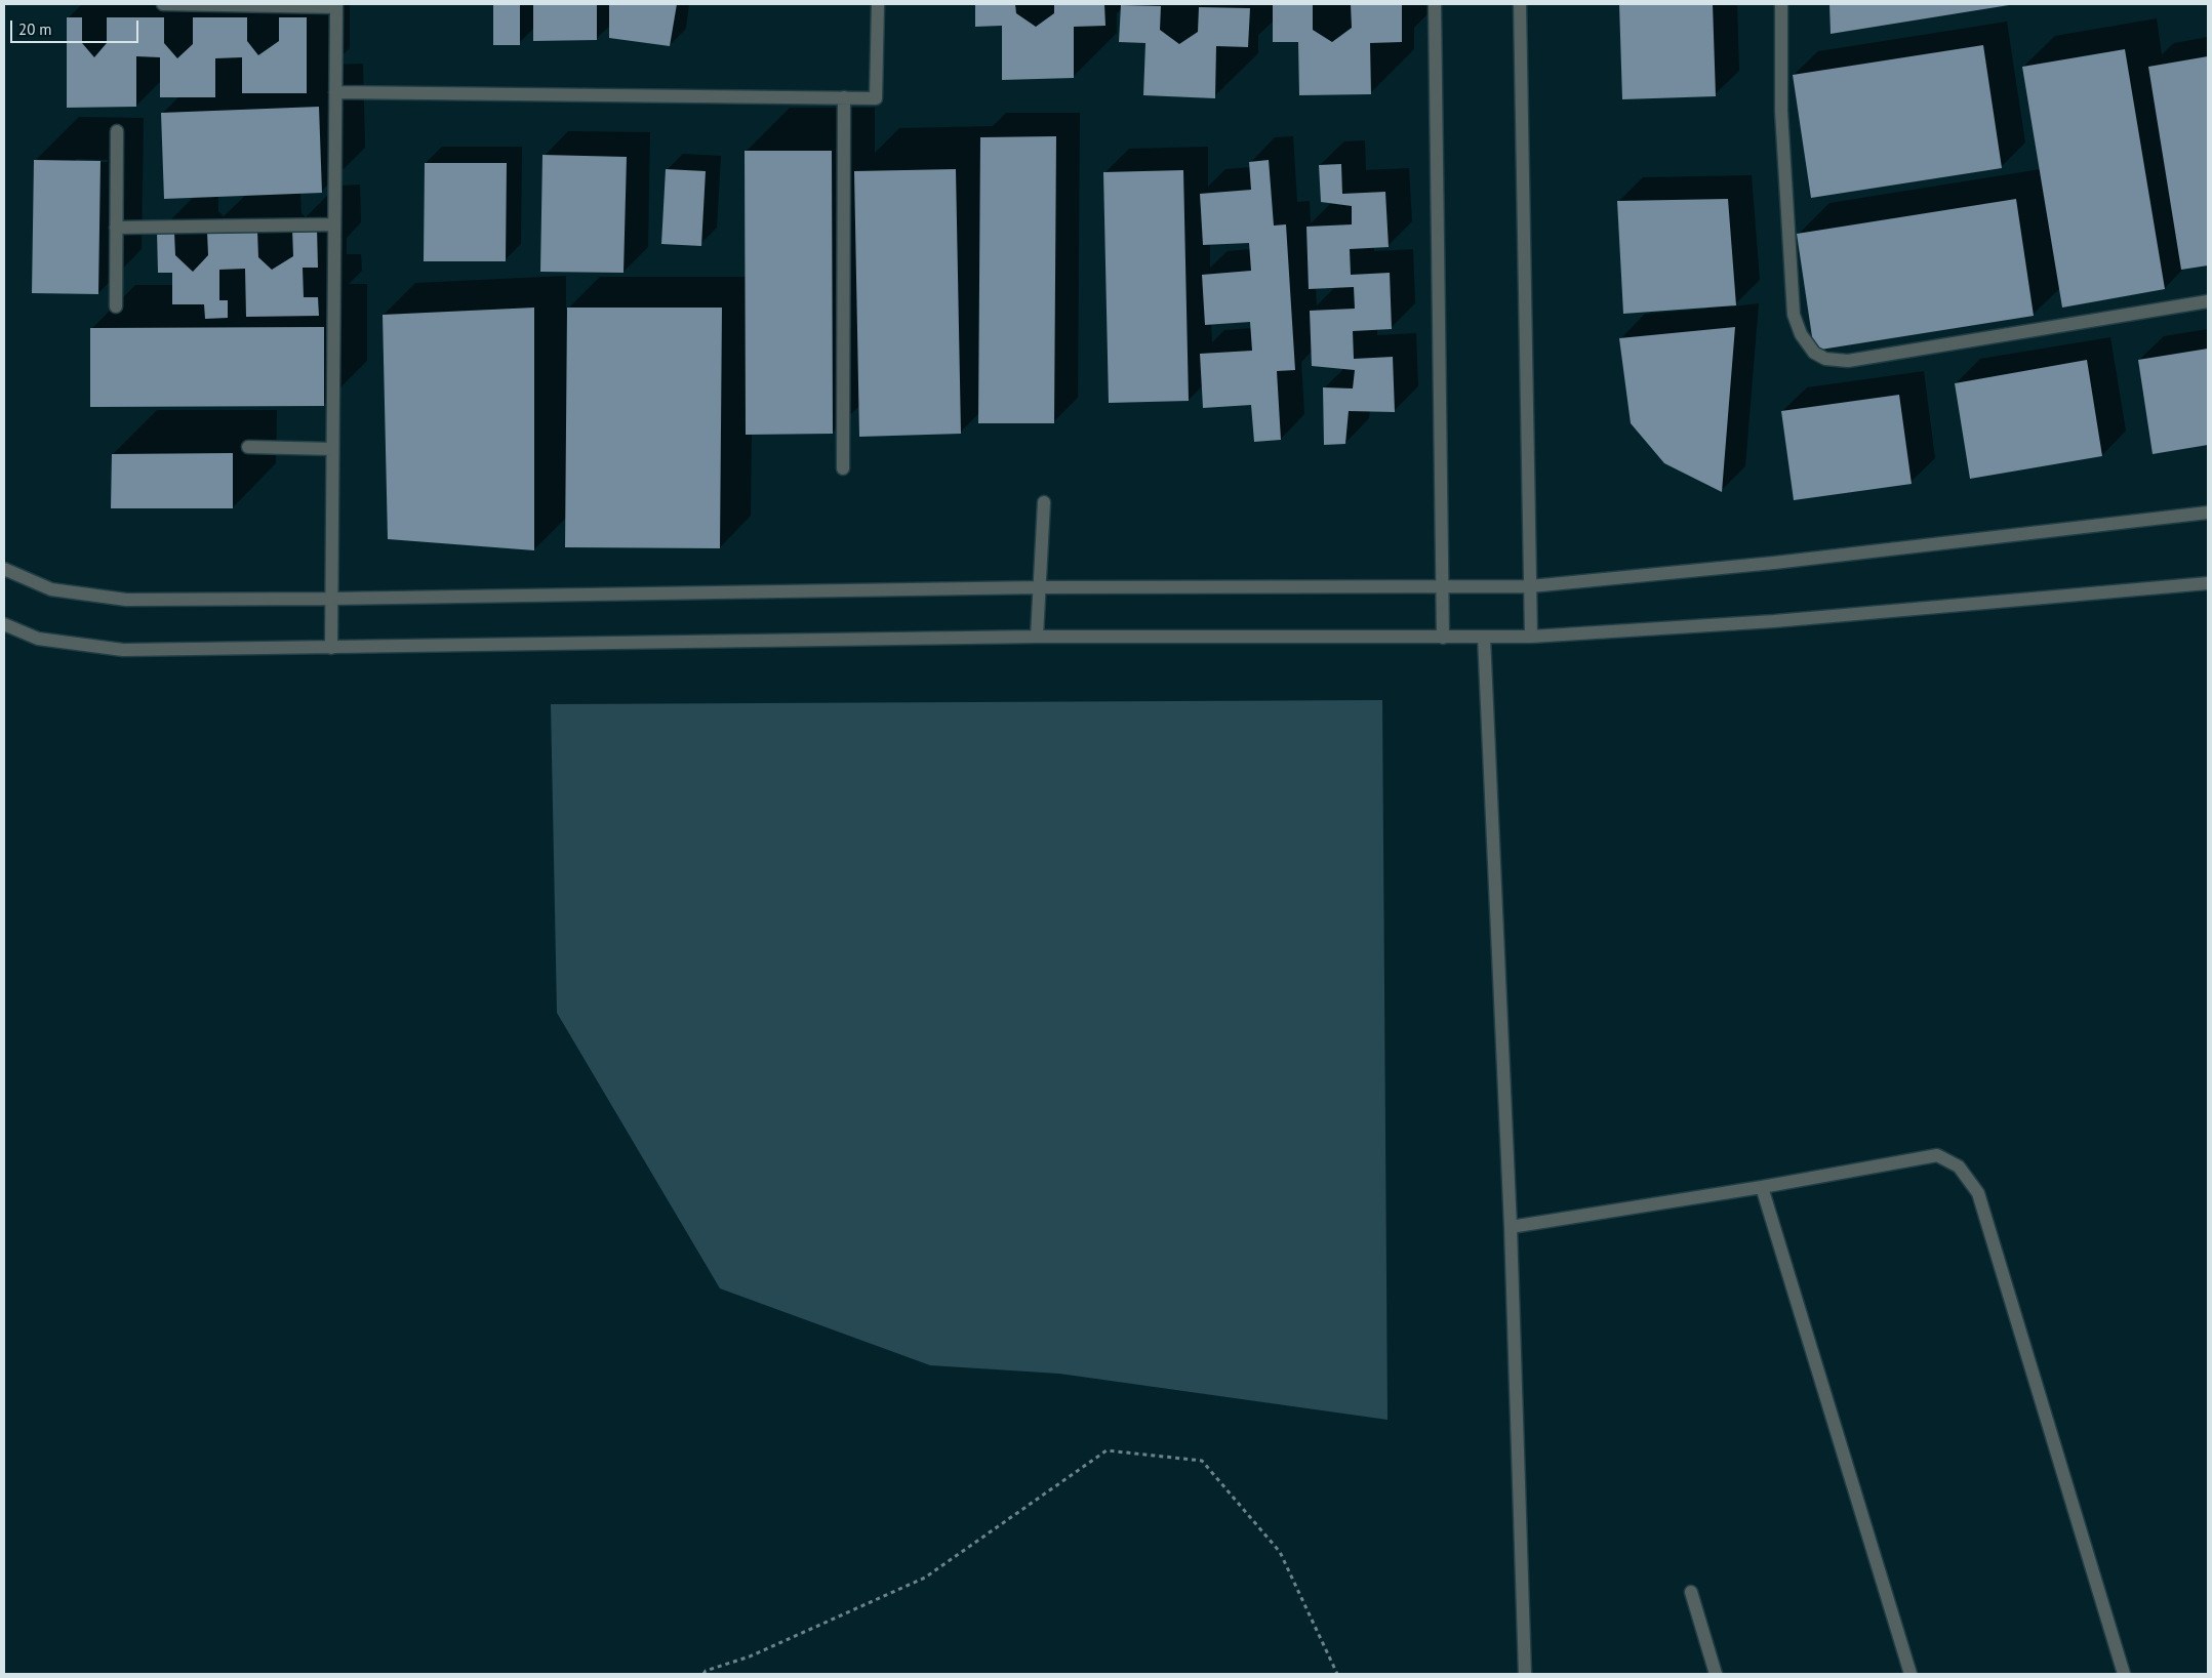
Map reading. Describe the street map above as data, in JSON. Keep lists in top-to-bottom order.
{
  "scale_bar": "20 m"
}
